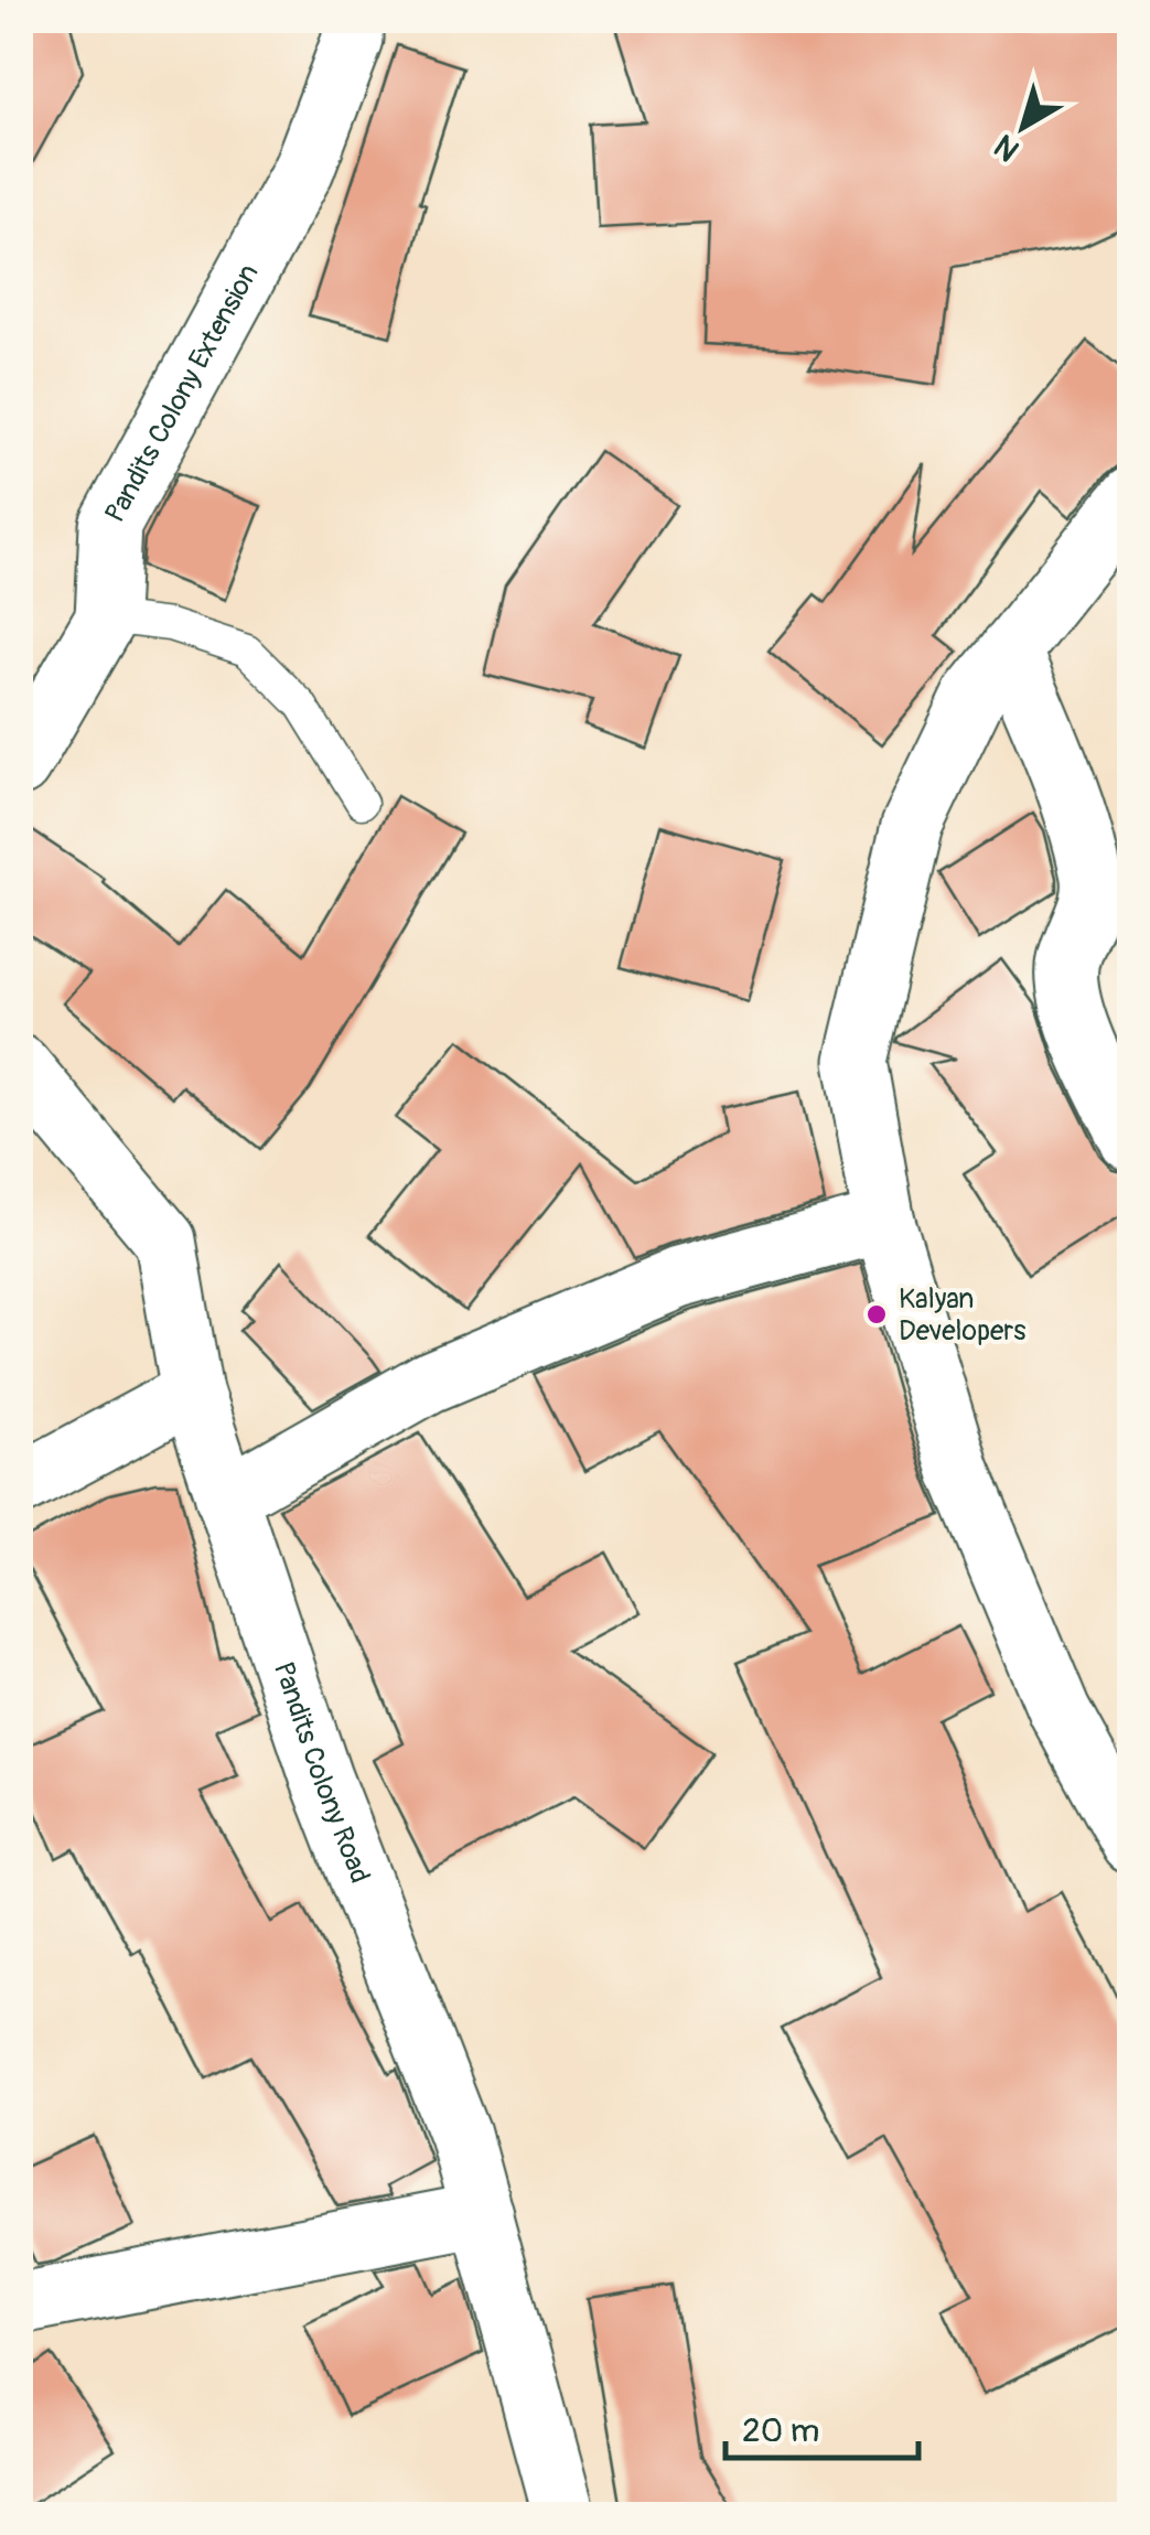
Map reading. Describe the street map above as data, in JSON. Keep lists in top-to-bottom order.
{
  "streets": {
    "street": ["Pandits Colony Extension", "Pandits Colony Road"]
  },
  "places": ["Kalyan Developers"],
  "scale_bar": "20 m",
  "north": "bottom left"
}
